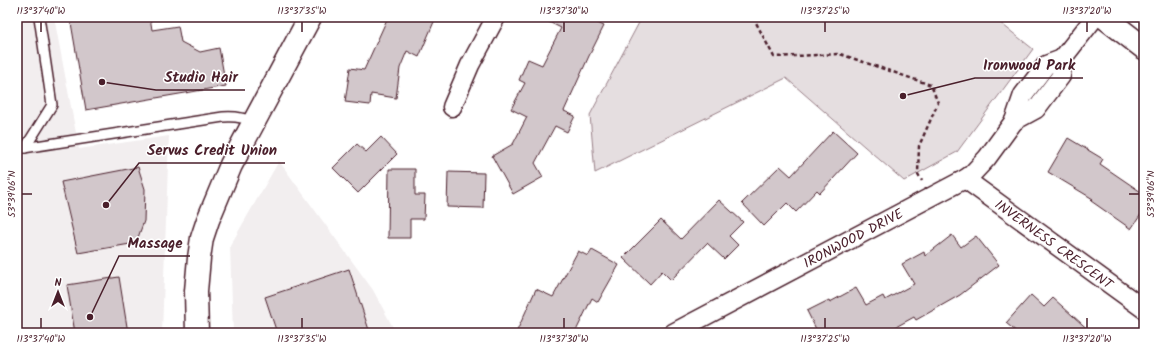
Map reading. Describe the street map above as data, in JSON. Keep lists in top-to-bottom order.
{
  "streets": {
    "street": ["IRONWOOD DRIVE", "INVERNESS CRESCENT"]
  },
  "crossings": [
    ["IRONWOOD DRIVE", "INVERNESS CRESCENT"]
  ],
  "places": [
    "Studio Hair",
    "Ironwood Park",
    "Servus Credit Union",
    "Massage"
  ],
  "north": "top",
  "coordinates": [
    "113°37'40\"W",
    "113°37'35\"W",
    "113°37'30\"W",
    "113°37'25\"W",
    "113°37'20\"W",
    "53°39'06\"N"
  ]
}
